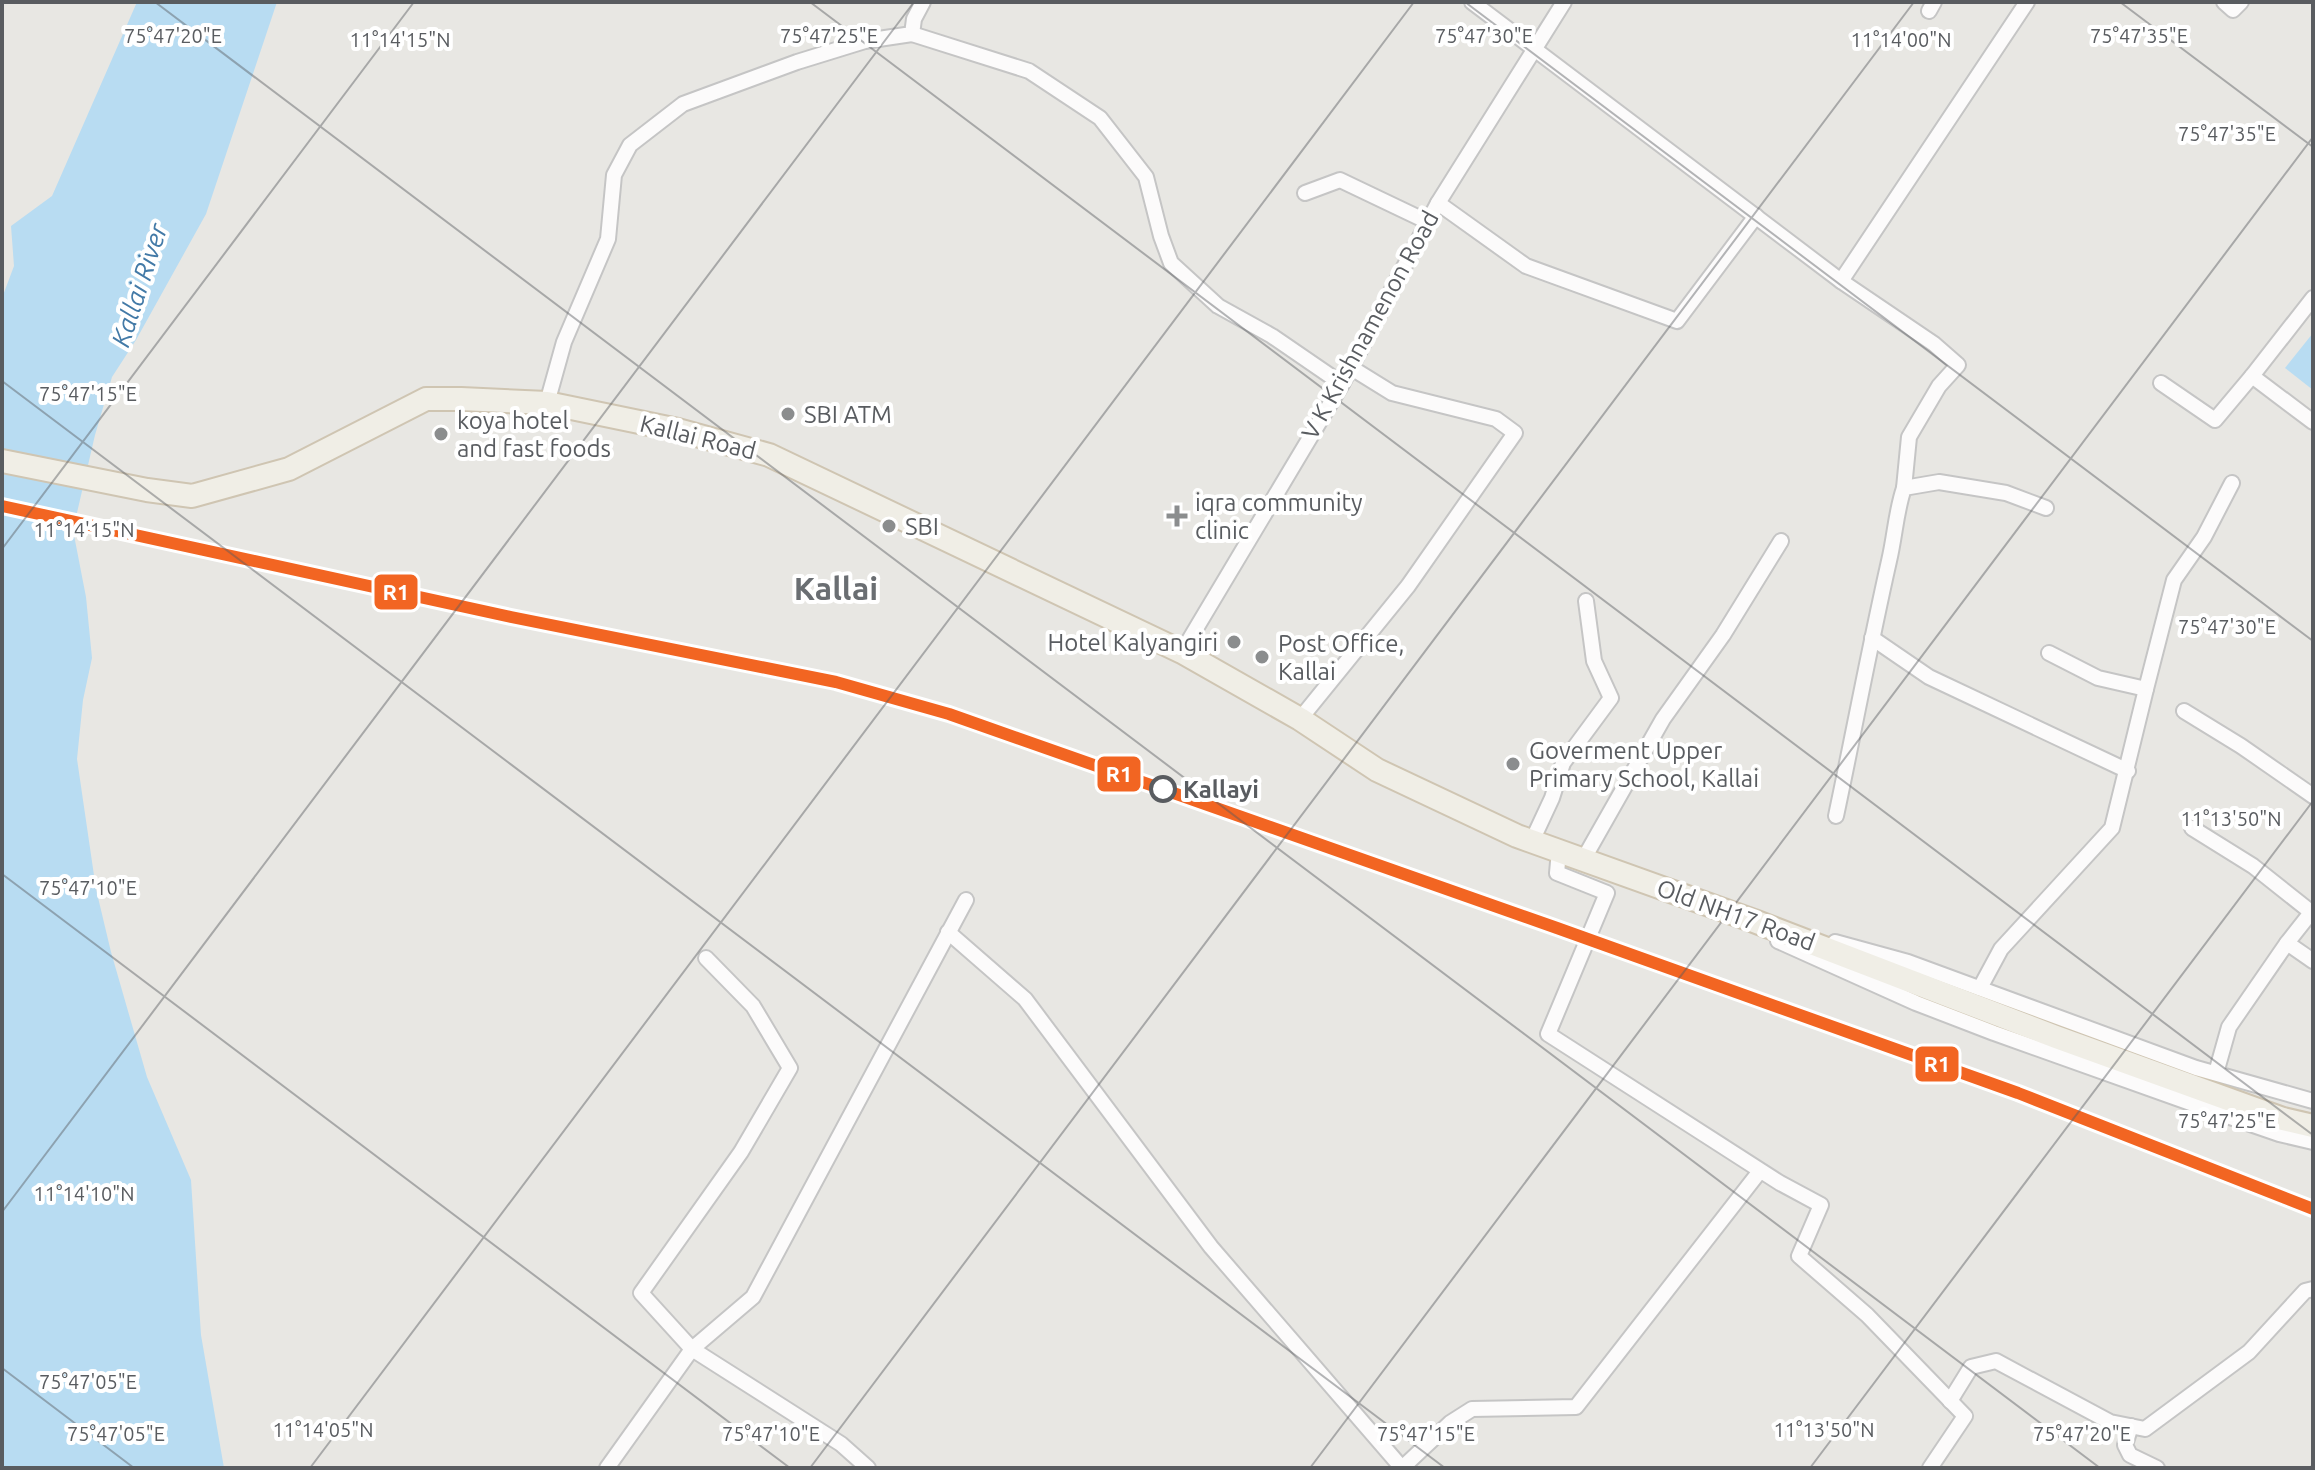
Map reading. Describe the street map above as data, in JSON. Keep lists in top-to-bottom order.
{
  "streets": {
    "main road": ["Kallai Road", "Old NH17 Road"],
    "street": ["V K Krishnamenon Road"]
  },
  "crossings": [
    ["V K Krishnamenon Road", "Kallai Road"],
    ["V K Krishnamenon Road", "Old NH17 Road"],
    ["Kallai Road", "Old NH17 Road"]
  ],
  "districts": ["Kallai"],
  "water": ["Kallai River"],
  "places": {
    "other": [
      "SBI ATM",
      "koya hotel and fast foods",
      "SBI",
      "Hotel Kalyangiri",
      "Post Office, Kallai",
      "Goverment Upper Primary School, Kallai",
      "Kallayi"
    ],
    "health": ["iqra community clinic"]
  },
  "lines": ["transit line R1"],
  "coordinates": [
    "75°47'20\"E",
    "75°47'25\"E",
    "75°47'30\"E",
    "75°47'35\"E",
    "11°14'15\"N",
    "11°14'00\"N",
    "75°47'15\"E",
    "11°13'50\"N",
    "75°47'10\"E",
    "11°14'10\"N",
    "75°47'05\"E",
    "11°14'05\"N"
  ]
}
